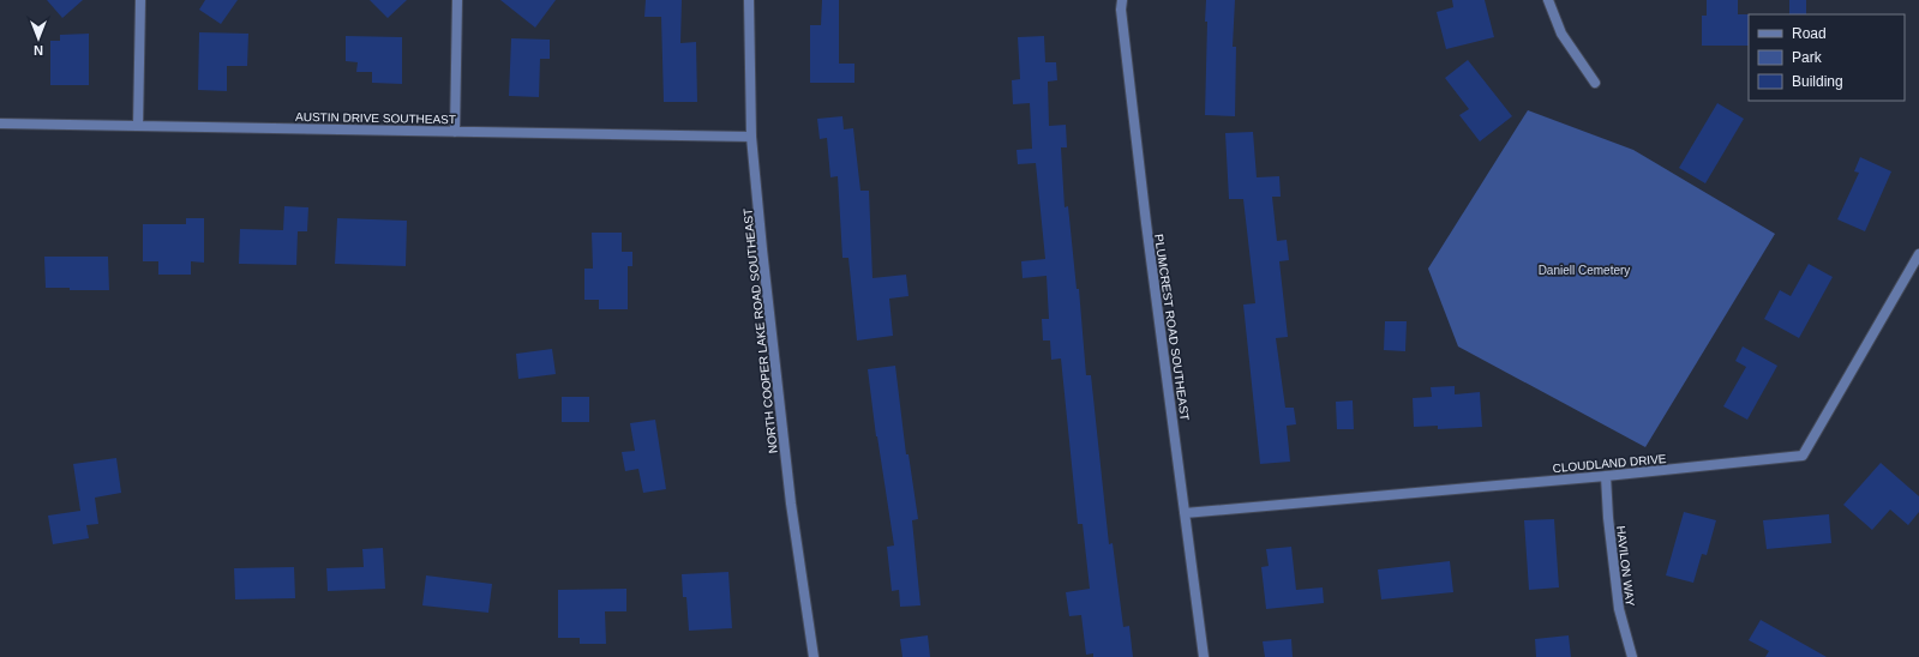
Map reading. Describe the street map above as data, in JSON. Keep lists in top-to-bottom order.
{
  "streets": {
    "street": [
      "AUSTIN DRIVE SOUTHEAST",
      "PLUMCREST ROAD SOUTHEAST",
      "NORTH COOPER LAKE ROAD SOUTHEAST",
      "CLOUDLAND DRIVE",
      "HAVILON WAY"
    ]
  },
  "crossings": [
    ["AUSTIN DRIVE SOUTHEAST", "NORTH COOPER LAKE ROAD SOUTHEAST"],
    ["PLUMCREST ROAD SOUTHEAST", "CLOUDLAND DRIVE"],
    ["CLOUDLAND DRIVE", "HAVILON WAY"]
  ],
  "parks": ["Daniell Cemetery"],
  "legend": ["Road", "Park", "Building"],
  "north": "bottom"
}
